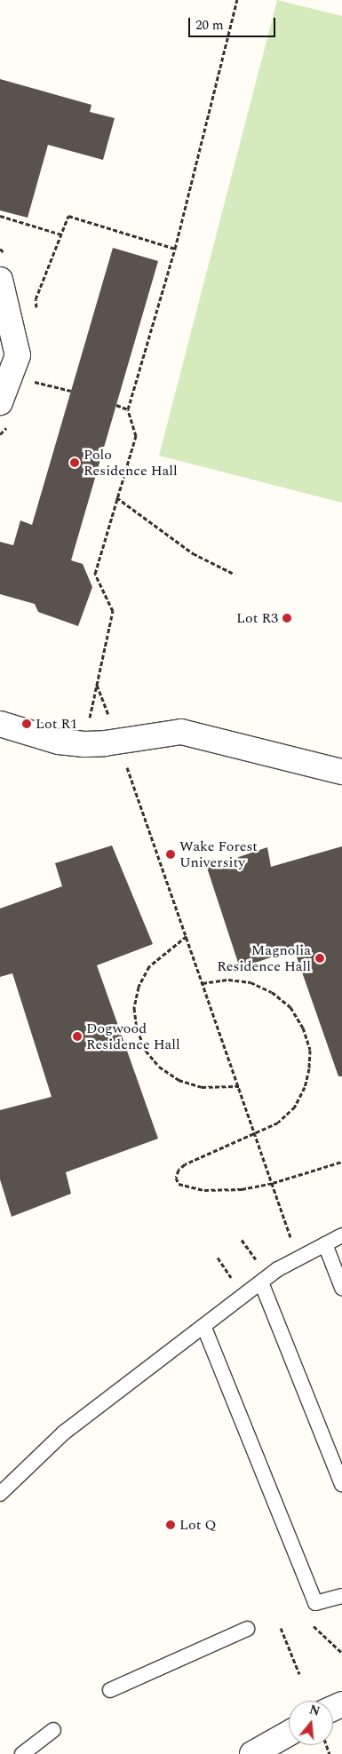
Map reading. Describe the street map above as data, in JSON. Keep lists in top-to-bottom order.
{
  "places": [
    "Polo Residence Hall",
    "Lot R3",
    "Lot R1",
    "Wake Forest University",
    "Magnolia Residence Hall",
    "Dogwood Residence Hall",
    "Lot Q"
  ],
  "scale_bar": "20 m",
  "north": "top"
}
